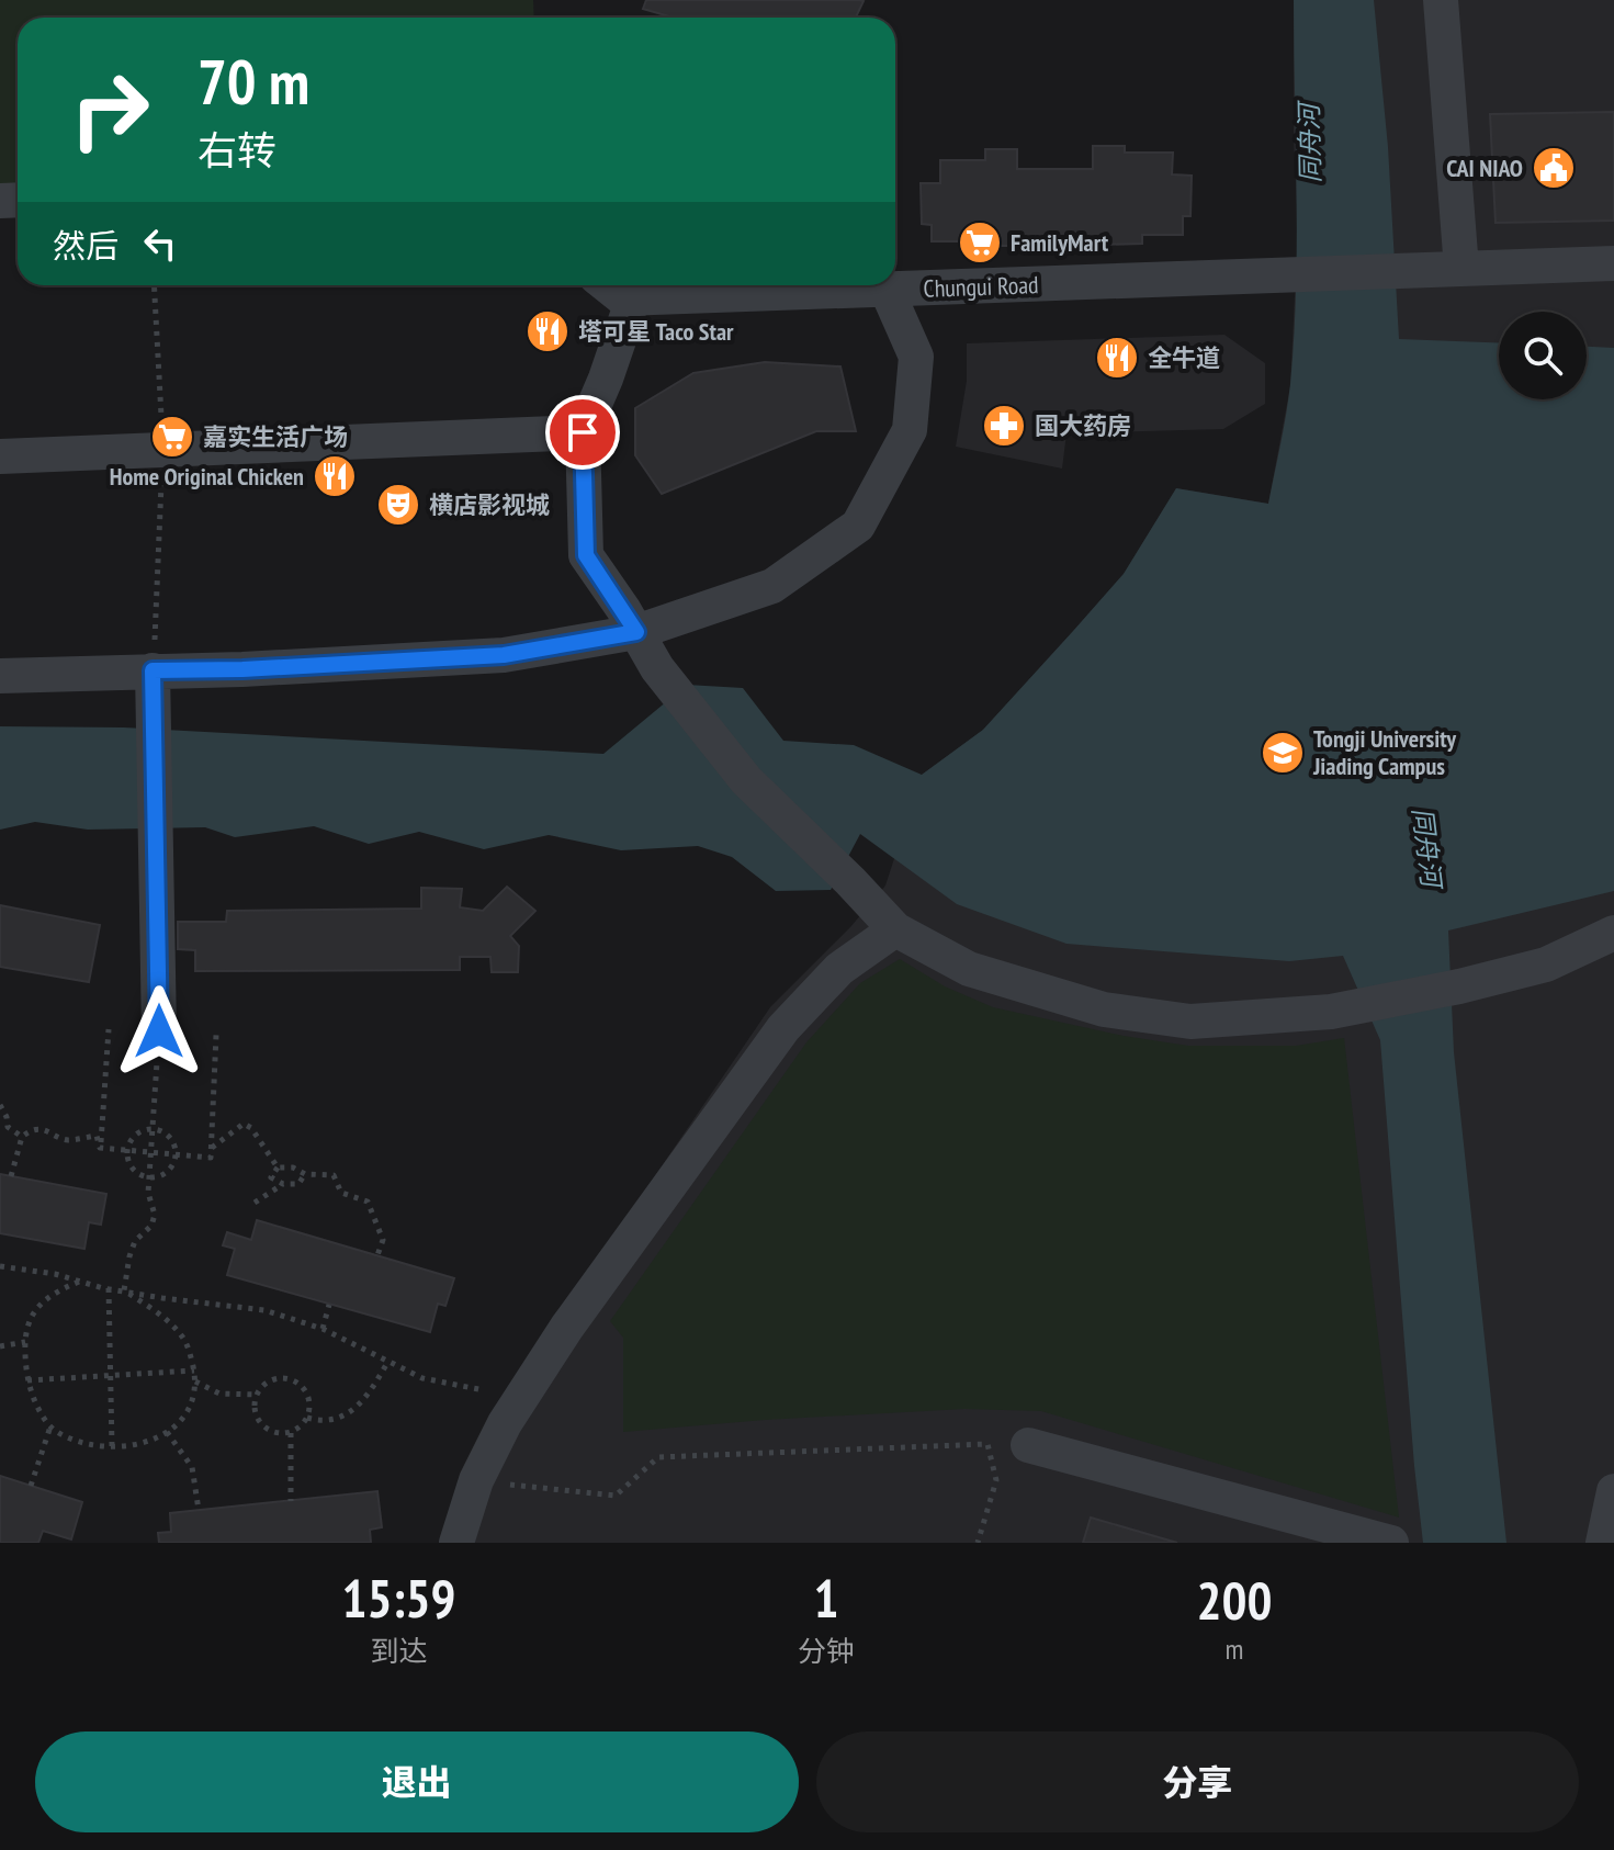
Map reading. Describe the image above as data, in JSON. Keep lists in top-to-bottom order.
{
  "streets": {
    "street": ["Chungui Road"]
  },
  "water": ["同舟河"],
  "places": {
    "public building": ["CAI NIAO"],
    "supermarket": ["FamilyMart", "嘉实生活广场"],
    "restaurant": ["塔可星 Taco Star", "全牛道", "Home Original Chicken"],
    "pharmacy": ["国大药房"],
    "theatre": ["横店影视城"],
    "school or university": ["Tongji University Jiading Campus"]
  },
  "page": {
    "turn": ["70 m", "右转"],
    "then": "然后",
    "eta": [
      "15:59",
      "到达",
      "1",
      "分钟",
      "200",
      "m"
    ],
    "buttons": ["退出", "分享"]
  }
}
